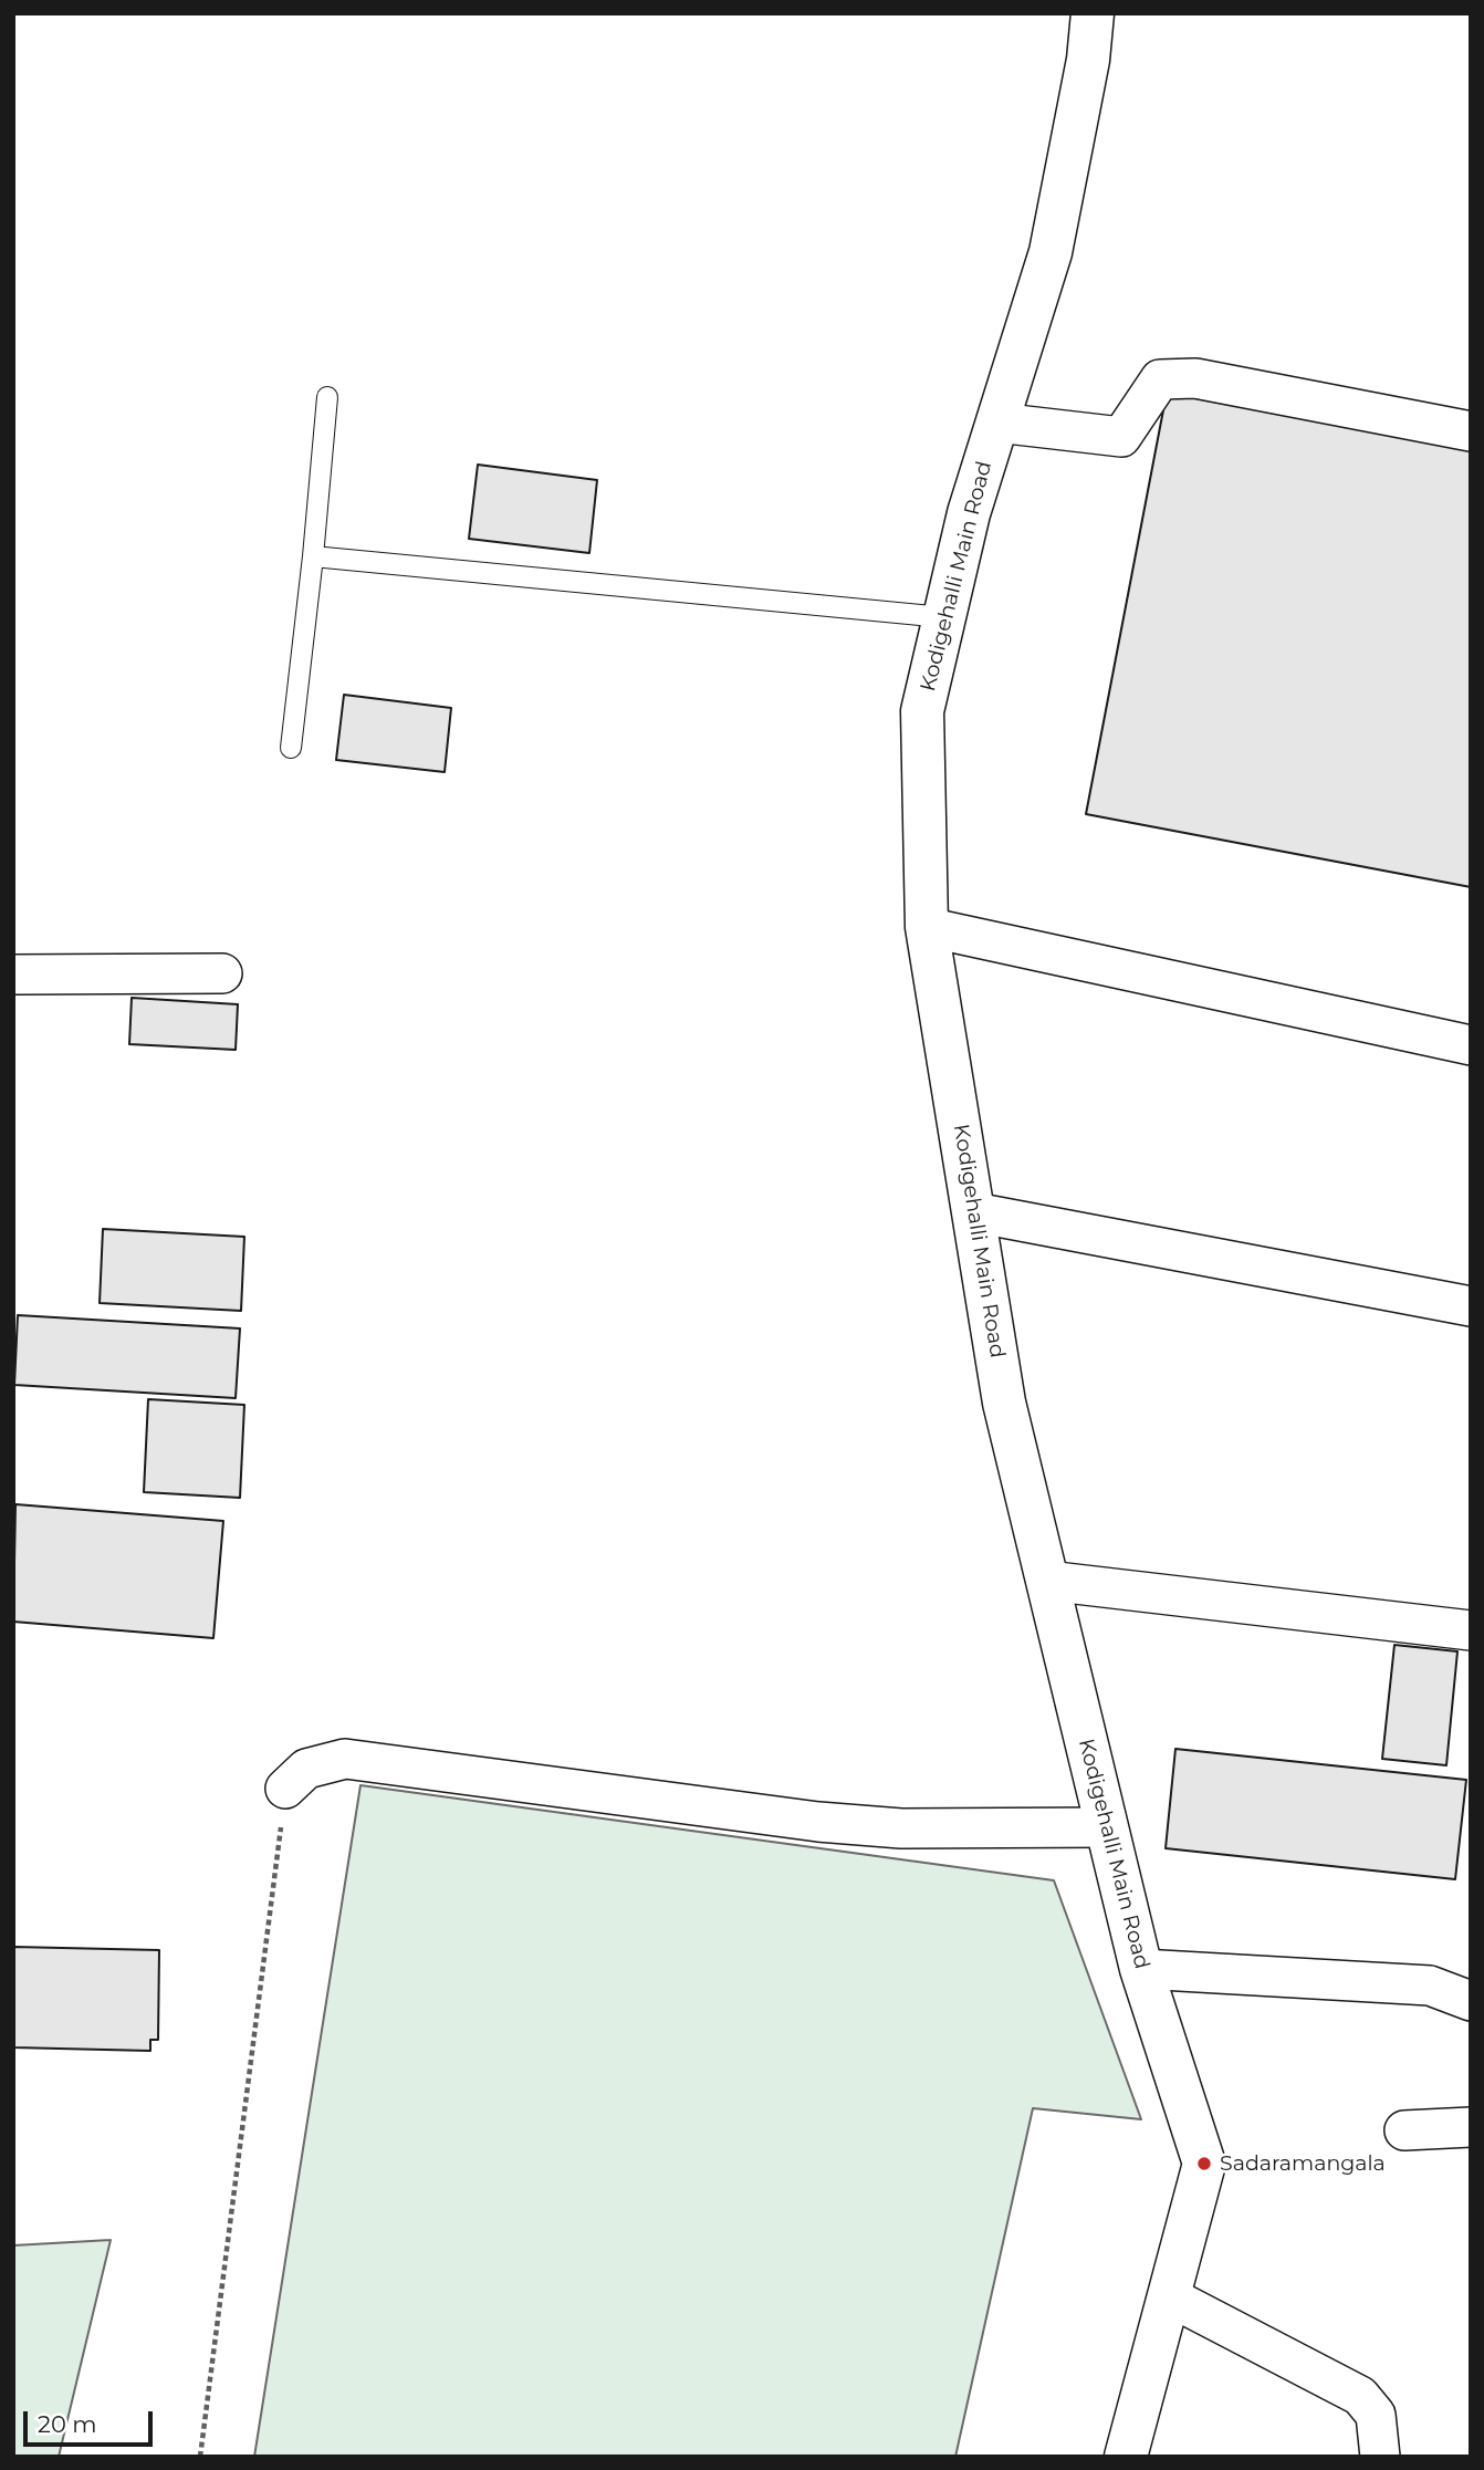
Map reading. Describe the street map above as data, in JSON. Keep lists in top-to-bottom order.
{
  "streets": {
    "street": ["Kodigehalli Main Road"]
  },
  "places": ["Sadaramangala"],
  "scale_bar": "20 m"
}
